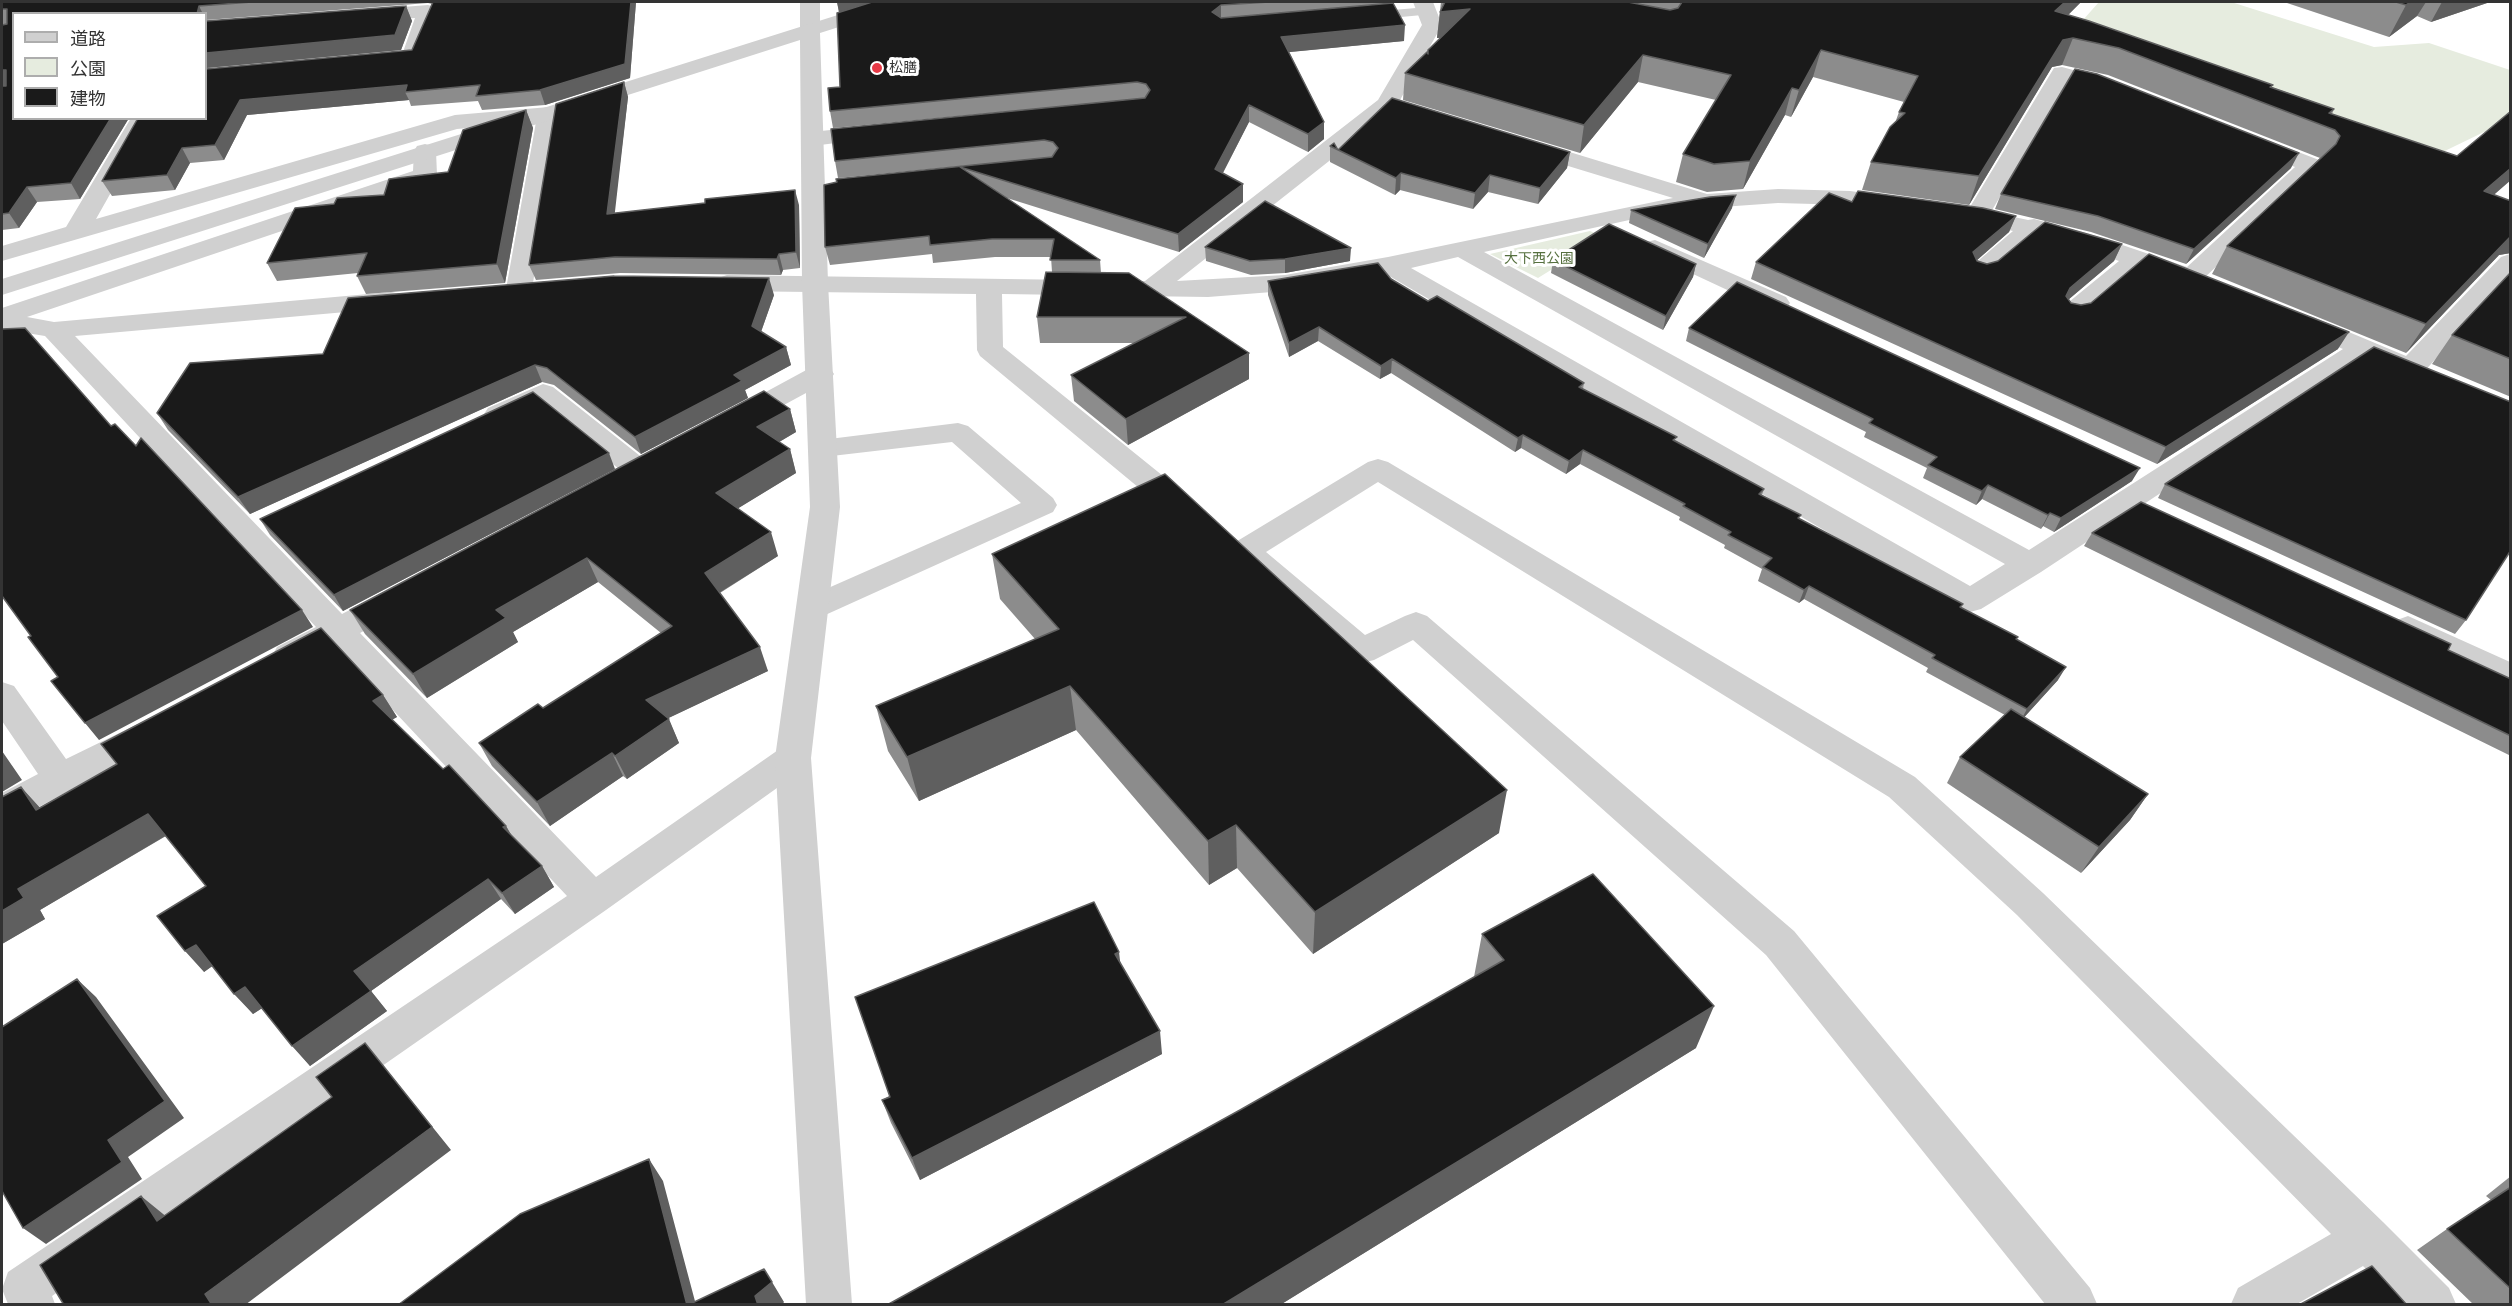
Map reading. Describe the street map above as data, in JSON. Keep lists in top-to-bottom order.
{
  "parks": ["大下西公園"],
  "places": ["松膳"],
  "legend": ["道路", "公園", "建物"]
}
